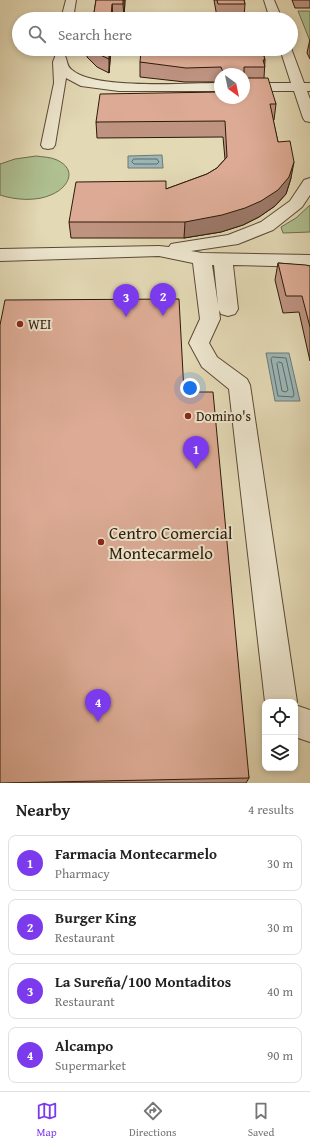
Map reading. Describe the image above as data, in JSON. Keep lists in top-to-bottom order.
{
  "places": ["WEI", "Domino's", "Centro Comercial Montecarmelo"],
  "north": "bottom right",
  "page": {
    "search": "Search here",
    "pins": [
      "2",
      "3",
      "1",
      "4"
    ],
    "heading": ["Nearby", "4 results"],
    "list": [
      {
        "mark": "1",
        "name": "Farmacia Montecarmelo",
        "note": "Pharmacy",
        "value": "30 m"
      },
      {
        "mark": "2",
        "name": "Burger King",
        "note": "Restaurant",
        "value": "30 m"
      },
      {
        "mark": "3",
        "name": "La Sureña/100 Montaditos",
        "note": "Restaurant",
        "value": "40 m"
      },
      {
        "mark": "4",
        "name": "Alcampo",
        "note": "Supermarket",
        "value": "90 m"
      }
    ],
    "nav": ["Map", "Directions", "Saved"]
  }
}
